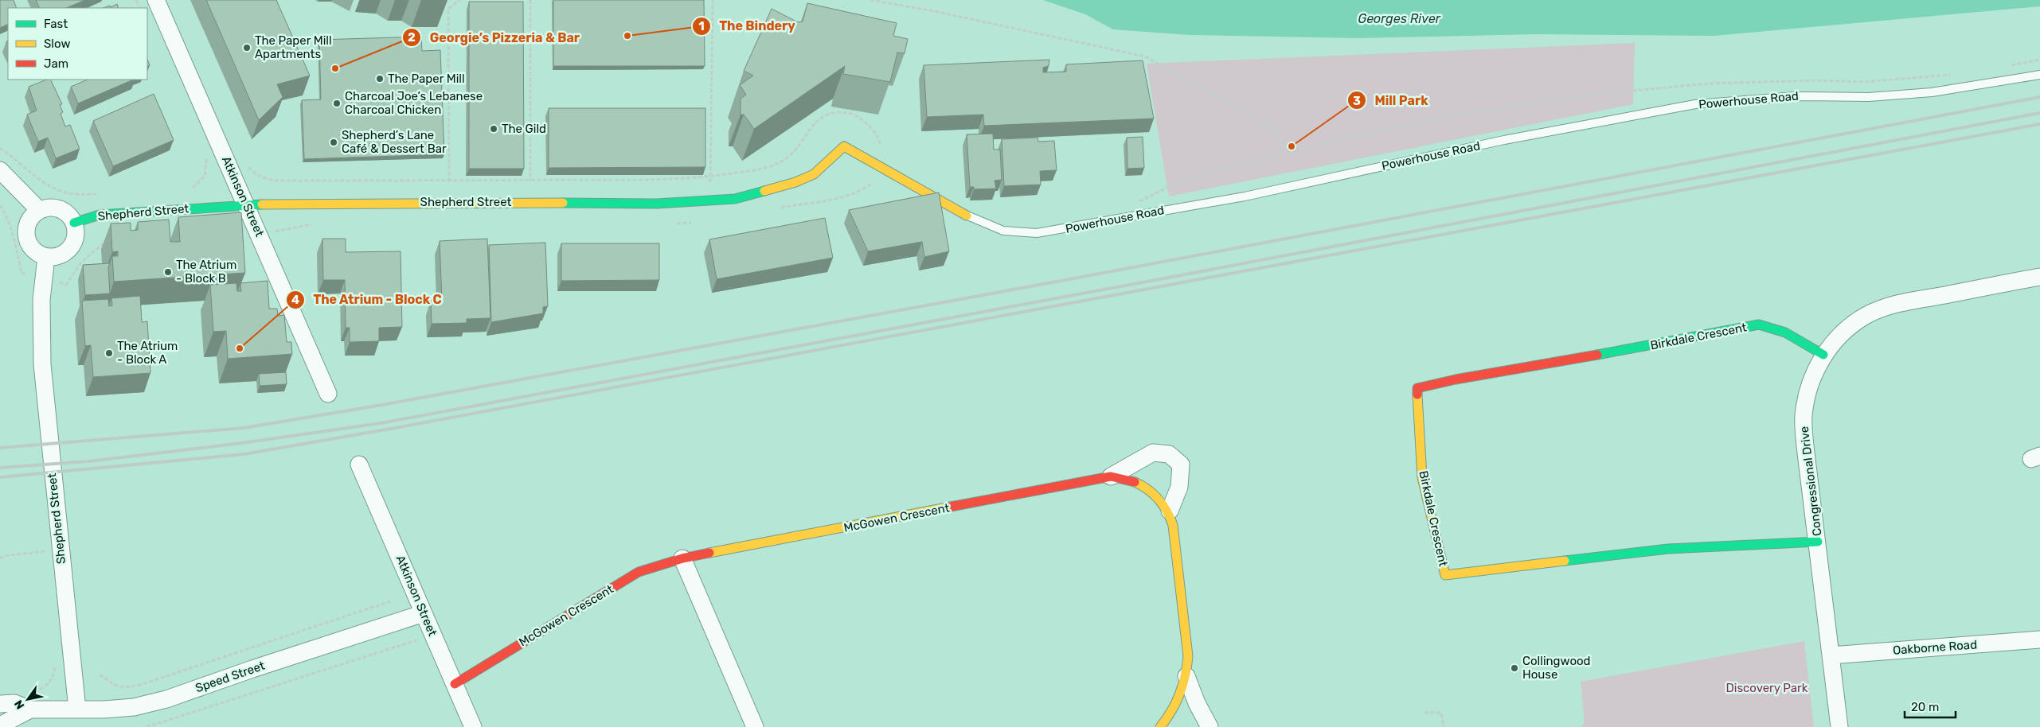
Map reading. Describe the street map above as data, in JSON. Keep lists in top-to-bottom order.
{
  "streets": {
    "street": [
      "Powerhouse Road",
      "Atkinson Street",
      "Shepherd Street",
      "Birkdale Crescent",
      "Congressional Drive",
      "McGowen Crescent",
      "Oakborne Road",
      "Speed Street"
    ]
  },
  "crossings": [
    ["Powerhouse Road", "Shepherd Street"],
    ["Atkinson Street", "Shepherd Street"],
    ["Atkinson Street", "McGowen Crescent"],
    ["Atkinson Street", "Speed Street"],
    ["Shepherd Street", "Speed Street"],
    ["Birkdale Crescent", "Congressional Drive"],
    ["Congressional Drive", "Oakborne Road"]
  ],
  "water": ["Georges River"],
  "parks": ["Discovery Park"],
  "places": [
    "The Bindery",
    "The Paper Mill Apartments",
    "Georgie’s Pizzeria & Bar",
    "The Paper Mill",
    "Charcoal Joe’s Lebanese Charcoal Chicken",
    "The Gild",
    "Shepherd’s Lane Café & Dessert Bar",
    "Mill Park",
    "The Atrium - Block B",
    "The Atrium - Block C",
    "The Atrium - Block A",
    "Collingwood House"
  ],
  "legend": ["Fast", "Slow", "Jam"],
  "scale_bar": "20 m",
  "north": "bottom left"
}
